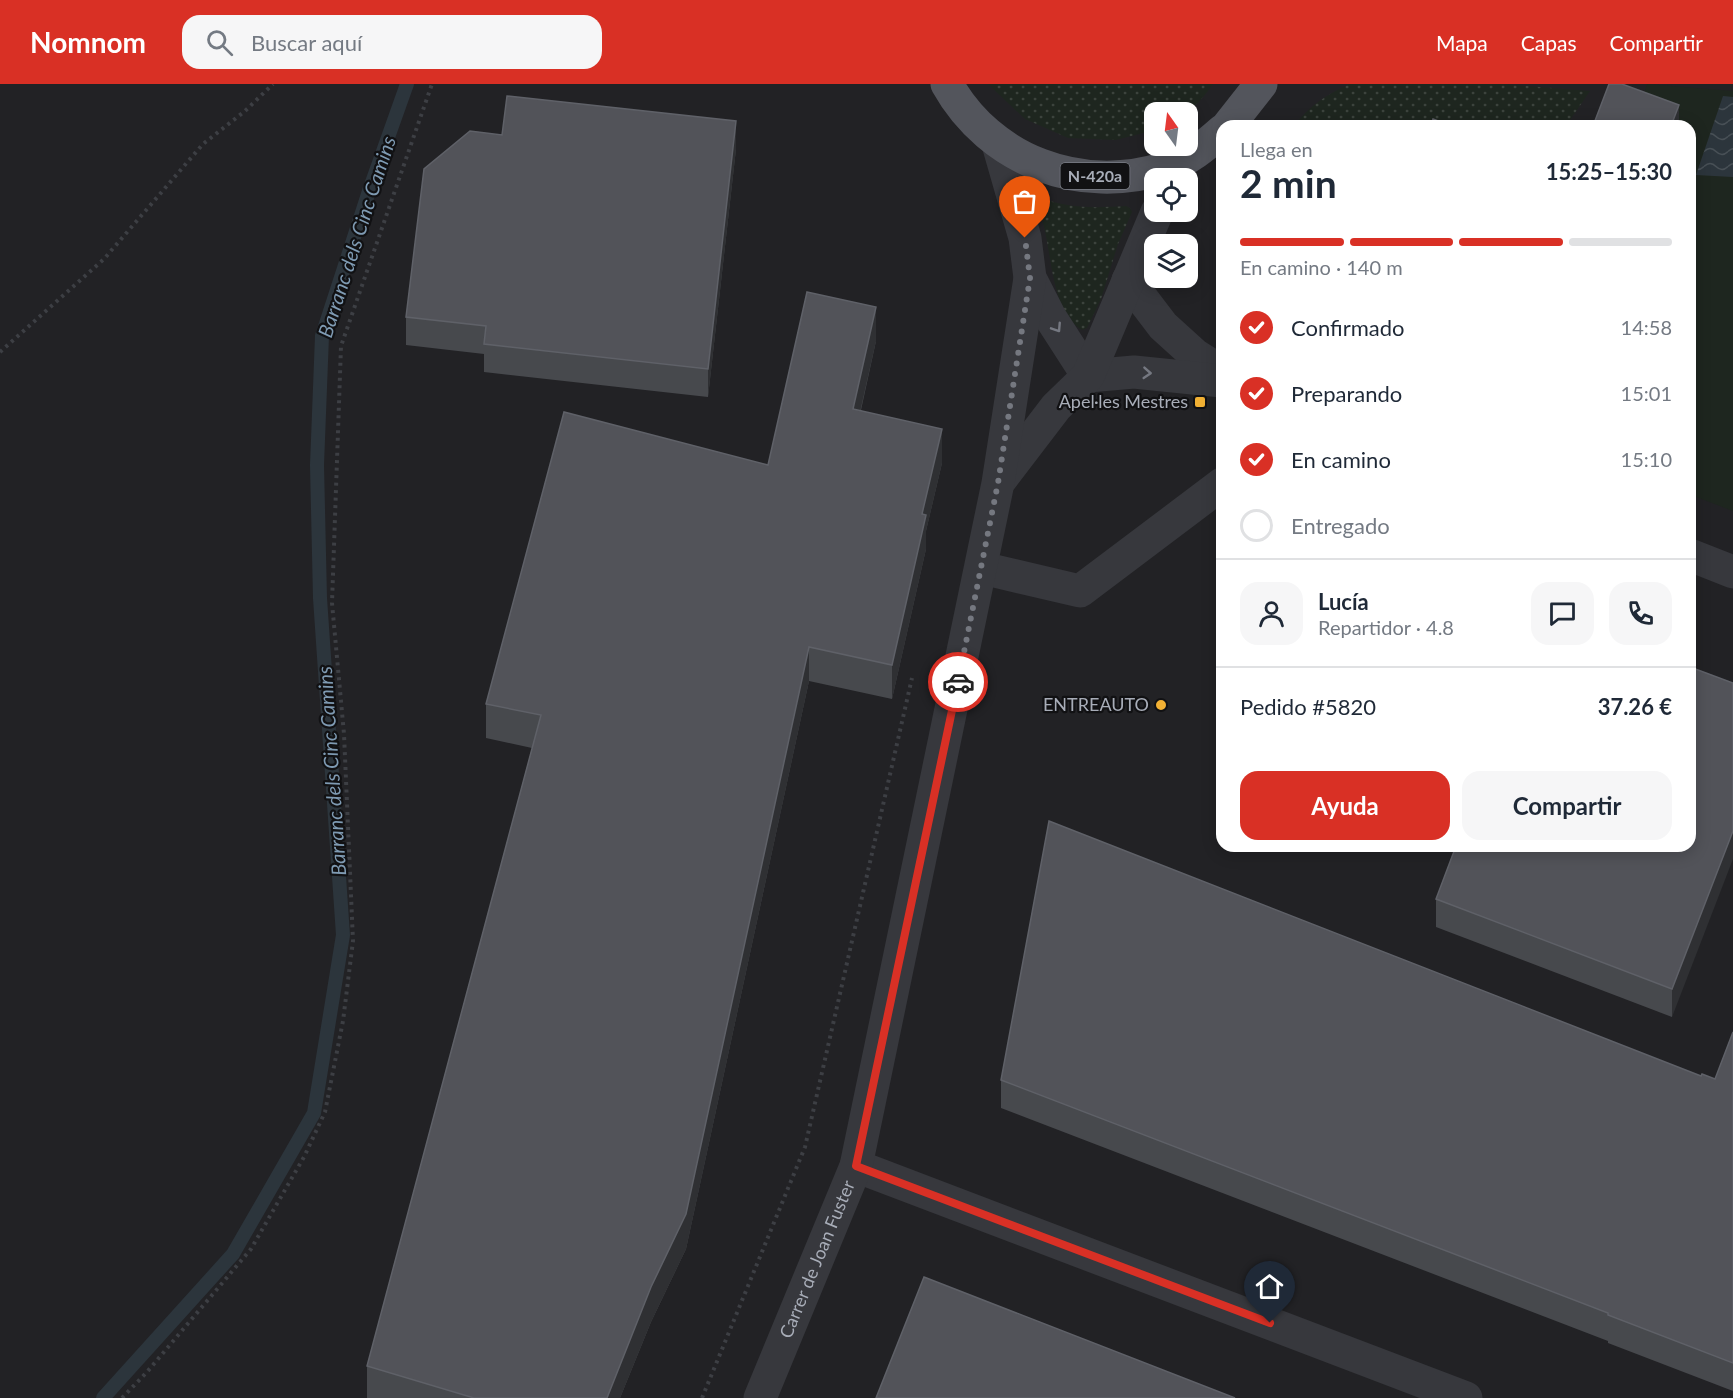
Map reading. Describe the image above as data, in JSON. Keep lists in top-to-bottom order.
{
  "streets": {
    "main road": ["N-420a"],
    "street": ["Carrer de Joan Fuster"]
  },
  "crossings": [
    ["N-420a", "Carrer de Joan Fuster"]
  ],
  "water": ["Barranc dels Cinc Camins"],
  "places": {
    "transit": ["Apel·les Mestres"],
    "other": ["ENTREAUTO"]
  },
  "north": "top",
  "page": {
    "header": "Nomnom",
    "search": "Buscar aquí",
    "nav": ["Mapa", "Capas", "Compartir"],
    "heading": ["2 min", "Llega en", "15:25–15:30"],
    "panel": [
      "Lucía",
      "Repartidor · 4.8",
      "Pedido #5820",
      "37.26 €"
    ],
    "bar": "En camino · 140 m",
    "list": [
      ["Confirmado", "14:58"],
      ["Preparando", "15:01"],
      ["En camino", "15:10"],
      "Entregado"
    ],
    "buttons": ["Ayuda", "Compartir"]
  }
}
